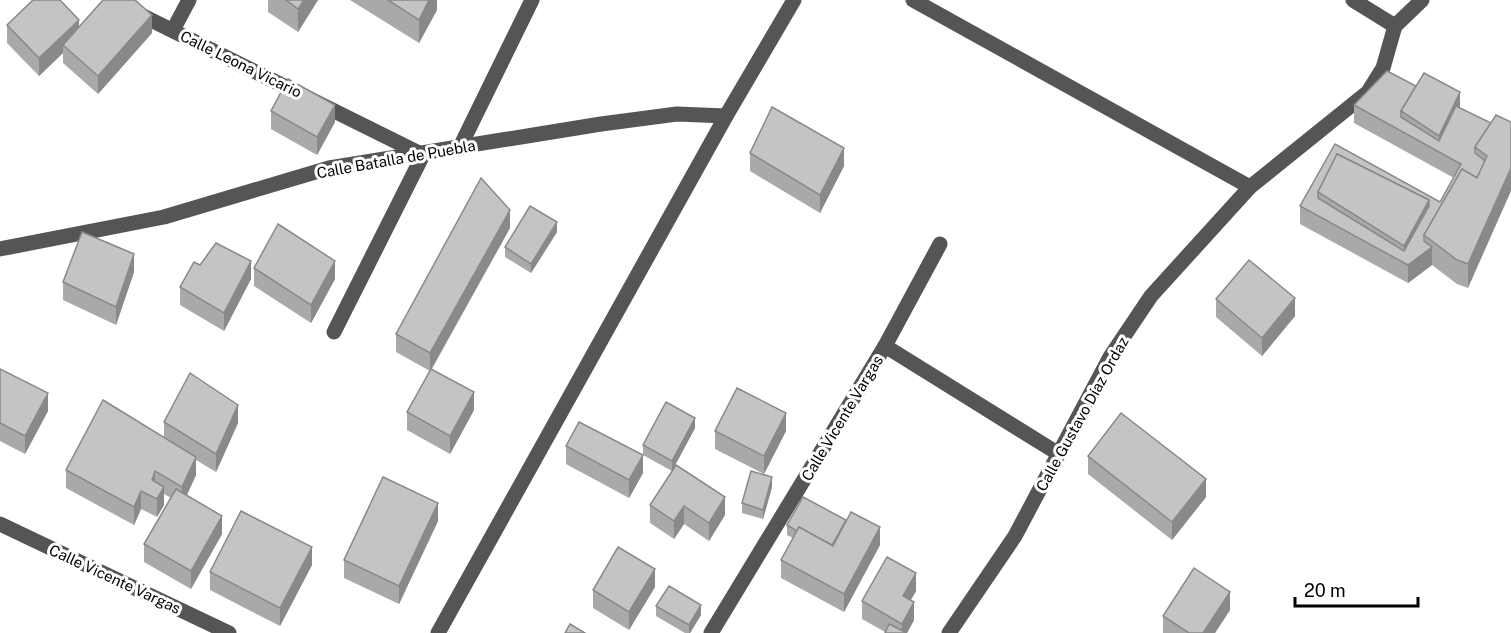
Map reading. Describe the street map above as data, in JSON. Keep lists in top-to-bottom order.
{
  "streets": {
    "street": [
      "Calle Leona Vicario",
      "Calle Batalla de Puebla",
      "Calle Gustavo Díaz Ordaz",
      "Calle Vicente Vargas"
    ]
  },
  "crossings": [
    ["Calle Leona Vicario", "Calle Batalla de Puebla"],
    ["Calle Gustavo Díaz Ordaz", "Calle Vicente Vargas"]
  ],
  "scale_bar": "20 m"
}
